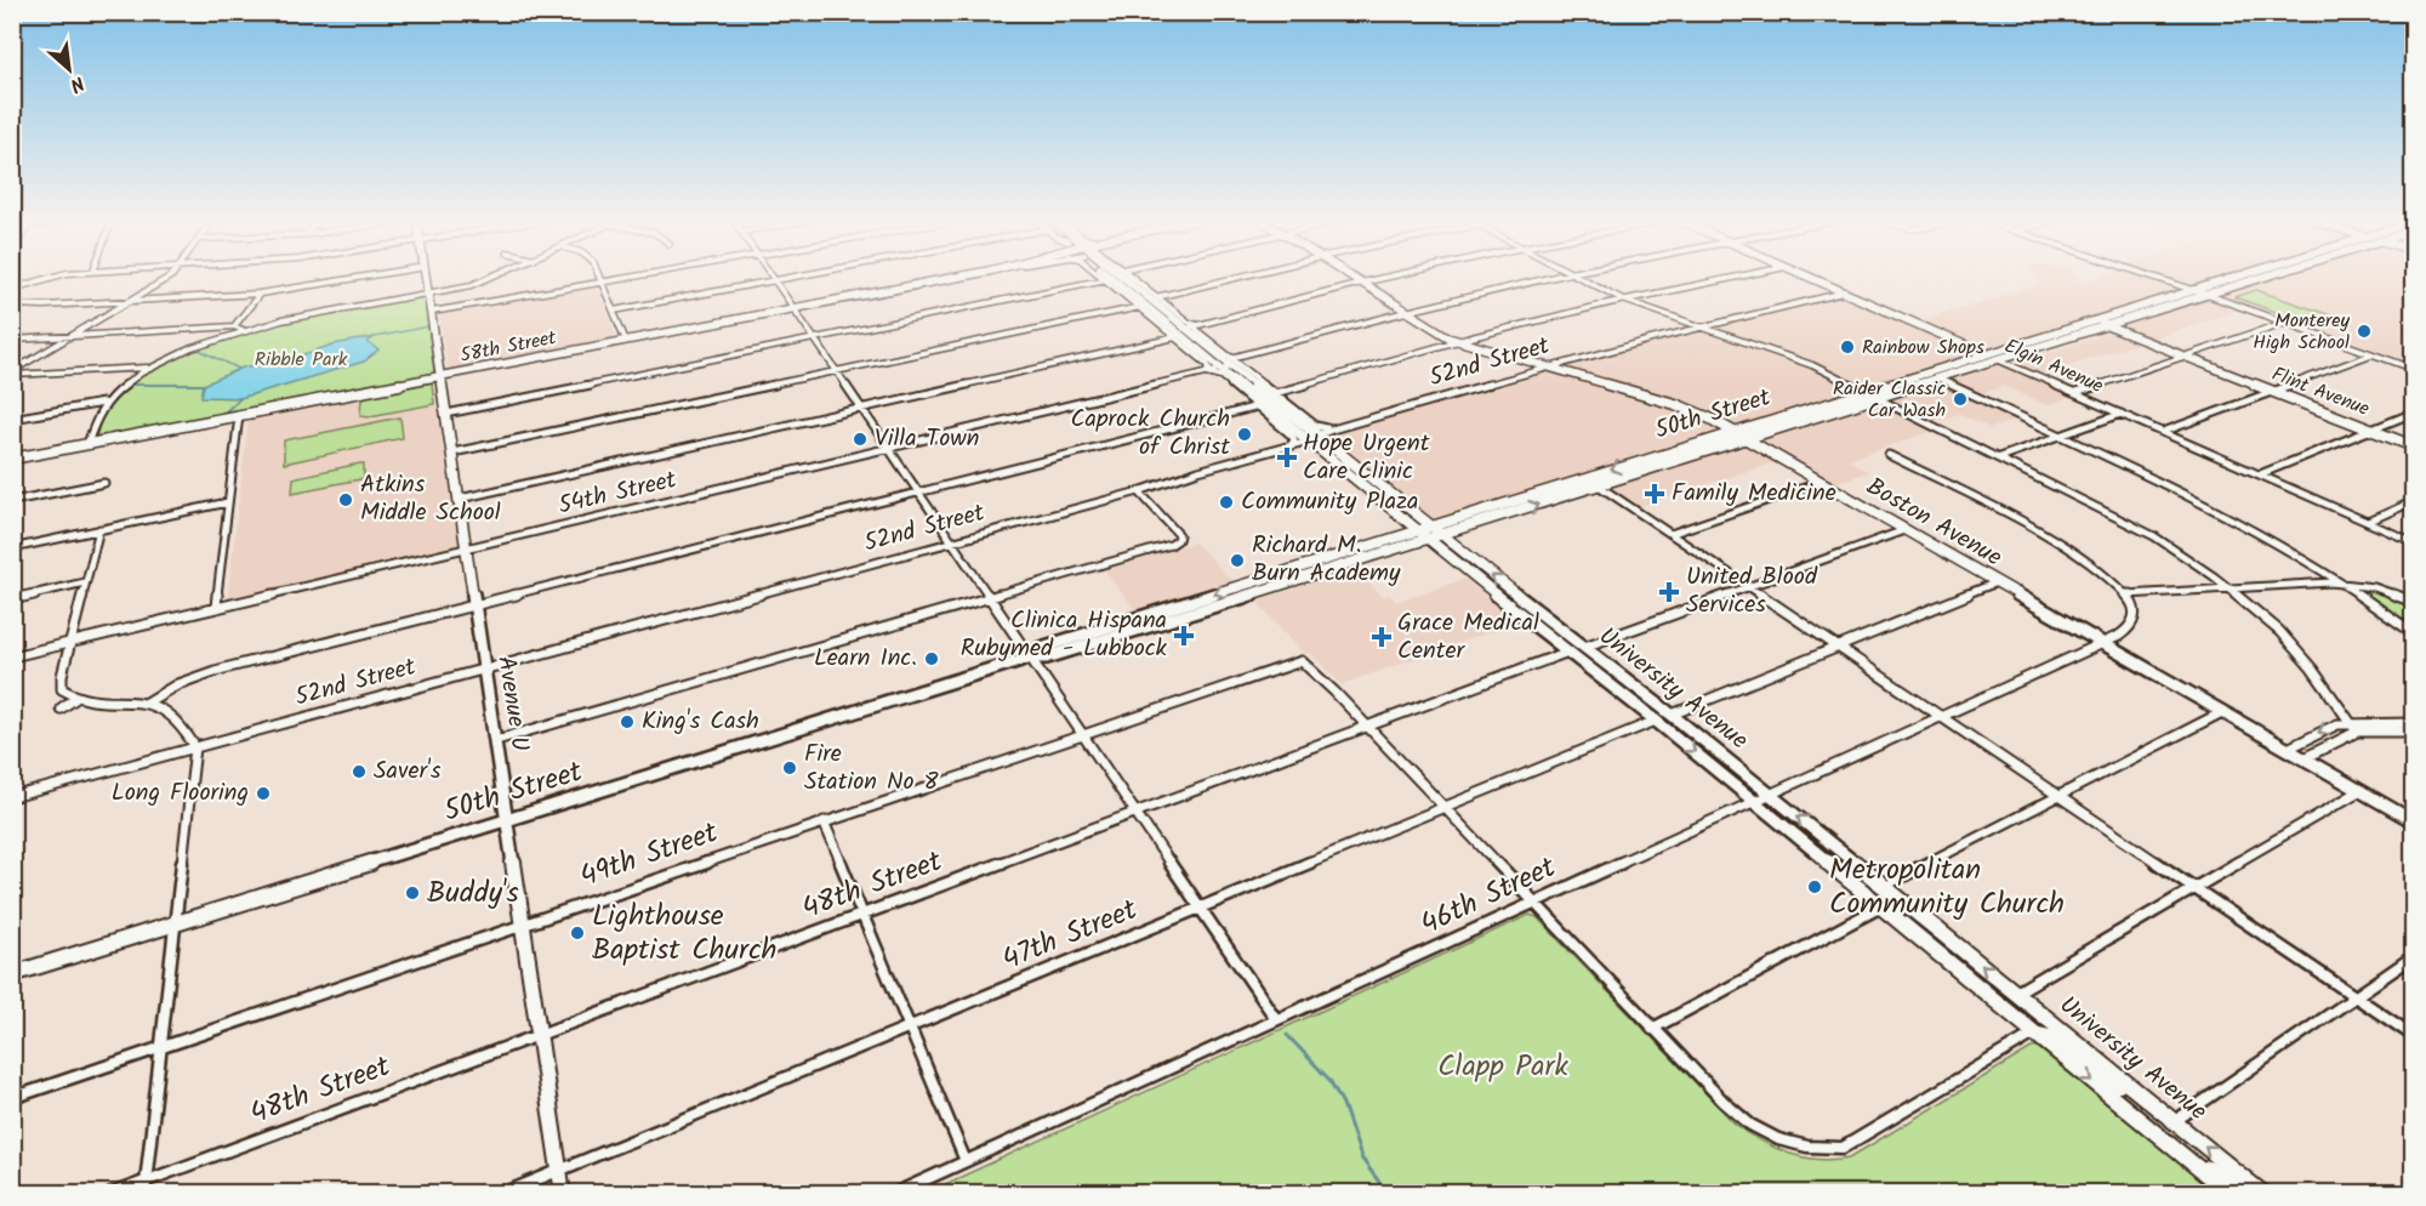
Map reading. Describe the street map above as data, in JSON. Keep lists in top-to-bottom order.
{
  "streets": {
    "main road": [
      "58th Street",
      "Elgin Avenue",
      "Flint Avenue",
      "50th Street",
      "Boston Avenue",
      "University Avenue",
      "Avenue U"
    ],
    "street": [
      "52nd Street",
      "54th Street",
      "49th Street",
      "48th Street",
      "46th Street",
      "47th Street"
    ]
  },
  "crossings": [
    ["58th Street", "Avenue U"],
    ["52nd Street", "Elgin Avenue"],
    ["52nd Street", "Boston Avenue"],
    ["52nd Street", "University Avenue"],
    ["52nd Street", "Avenue U"],
    ["Elgin Avenue", "50th Street"],
    ["Flint Avenue", "50th Street"],
    ["50th Street", "Boston Avenue"],
    ["50th Street", "University Avenue"],
    ["50th Street", "Avenue U"],
    ["54th Street", "Boston Avenue"],
    ["54th Street", "University Avenue"],
    ["54th Street", "Avenue U"],
    ["Boston Avenue", "46th Street"],
    ["University Avenue", "48th Street"],
    ["University Avenue", "46th Street"],
    ["University Avenue", "47th Street"],
    ["Avenue U", "49th Street"],
    ["Avenue U", "48th Street"],
    ["Avenue U", "47th Street"],
    ["49th Street", "48th Street"]
  ],
  "parks": ["Ribble Park", "Clapp Park"],
  "places": {
    "other": [
      "Monterey High School",
      "Rainbow Shops",
      "Raider Classic Car Wash",
      "Caprock Church of Christ",
      "Villa Town",
      "Atkins Middle School",
      "Community Plaza",
      "Richard M. Burn Academy",
      "Learn Inc.",
      "King's Cash",
      "Fire Station No 8",
      "Saver's",
      "Long Flooring",
      "Metropolitan Community Church",
      "Buddy's",
      "Lighthouse Baptist Church"
    ],
    "health": [
      "Hope Urgent Care Clinic",
      "Family Medicine",
      "United Blood Services",
      "Clinica Hispana Rubymed - Lubbock",
      "Grace Medical Center"
    ]
  },
  "north": "bottom right"
}
